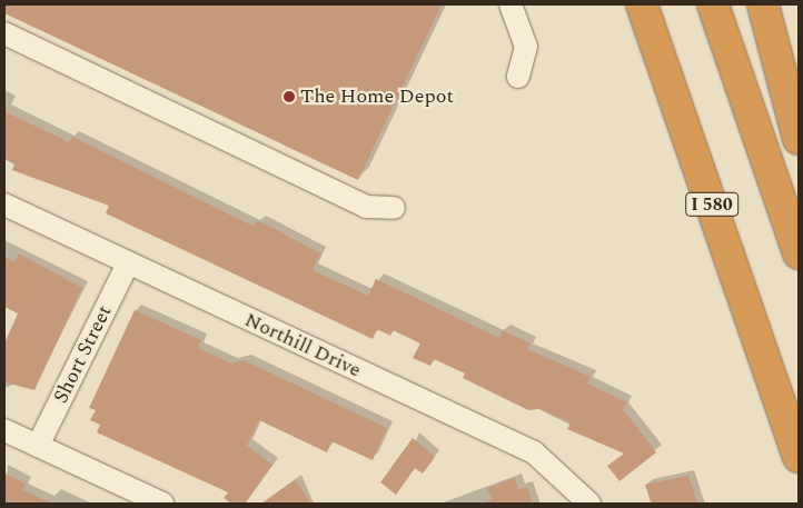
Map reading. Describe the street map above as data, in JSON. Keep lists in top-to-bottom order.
{
  "streets": {
    "highway": ["I 580"],
    "street": ["Northill Drive", "Short Street"]
  },
  "crossings": [
    ["Northill Drive", "Short Street"]
  ],
  "places": ["The Home Depot"]
}
